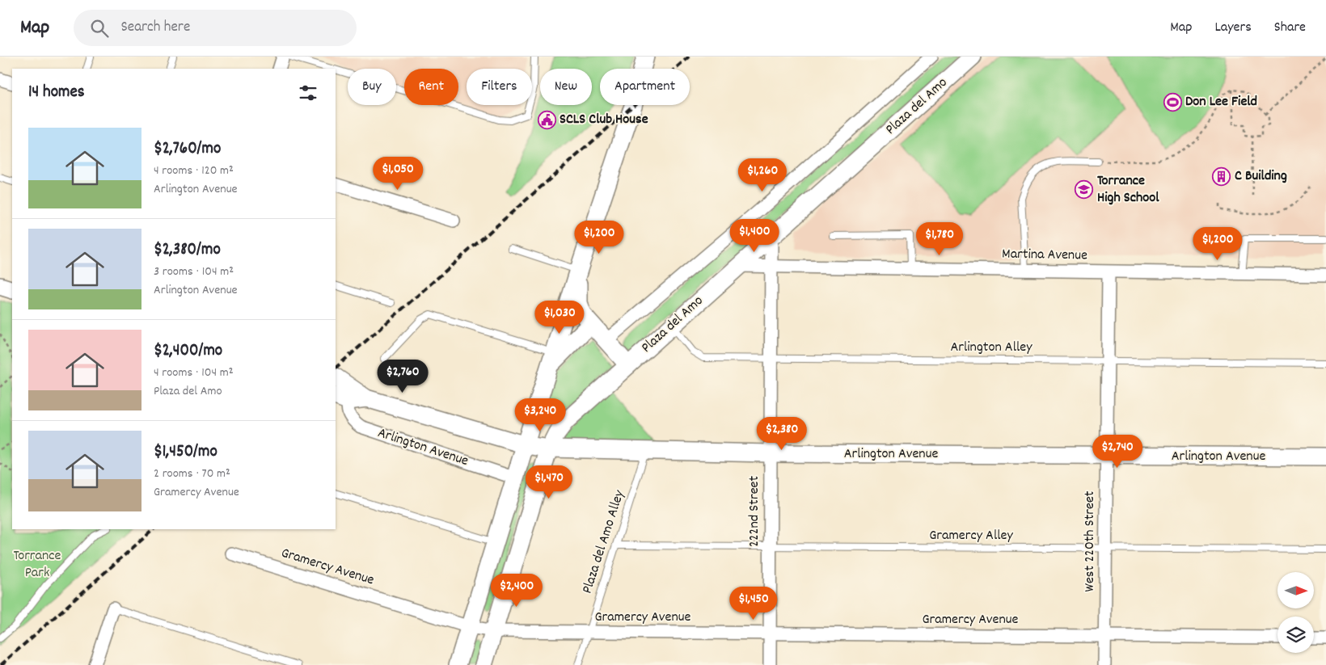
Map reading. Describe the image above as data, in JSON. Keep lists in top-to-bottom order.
{
  "streets": {
    "street": [
      "Plaza del Amo",
      "Martina Avenue",
      "Arlington Avenue",
      "222nd Street",
      "West 220th Street",
      "Gramercy Avenue"
    ],
    "lane": ["Arlington Alley", "Gramercy Alley", "Plaza del Amo Alley"]
  },
  "crossings": [
    ["Plaza del Amo", "Martina Avenue"],
    ["Plaza del Amo", "Arlington Alley"],
    ["Plaza del Amo", "Arlington Avenue"],
    ["Plaza del Amo", "222nd Street"],
    ["Plaza del Amo", "Gramercy Avenue"],
    ["Martina Avenue", "222nd Street"],
    ["Martina Avenue", "West 220th Street"],
    ["Arlington Alley", "222nd Street"],
    ["Arlington Alley", "West 220th Street"],
    ["Arlington Avenue", "222nd Street"],
    ["Arlington Avenue", "West 220th Street"],
    ["Arlington Avenue", "Plaza del Amo Alley"],
    ["222nd Street", "Gramercy Alley"],
    ["222nd Street", "Gramercy Avenue"],
    ["Gramercy Alley", "West 220th Street"],
    ["Gramercy Alley", "Plaza del Amo Alley"],
    ["West 220th Street", "Gramercy Avenue"],
    ["Plaza del Amo Alley", "Gramercy Avenue"]
  ],
  "parks": ["Torrance Park"],
  "places": {
    "sports": ["Don Lee Field"],
    "public building": ["SCLS Club House"],
    "building": ["C Building"],
    "school or university": ["Torrance High School"]
  },
  "north": "right",
  "page": {
    "header": "Map",
    "search": "Search here",
    "nav": ["Map", "Layers", "Share"],
    "chip": [
      "Buy",
      "Rent",
      "Filters",
      "New",
      "Apartment"
    ],
    "heading": "14 homes",
    "list": [
      {
        "name": "$2,760/mo",
        "note": "4 rooms · 120 m² · Arlington Avenue"
      },
      {
        "name": "$2,380/mo",
        "note": "3 rooms · 104 m² · Arlington Avenue"
      },
      {
        "name": "$2,400/mo",
        "note": "4 rooms · 104 m² · Plaza del Amo"
      },
      {
        "name": "$1,450/mo",
        "note": "2 rooms · 70 m² · Gramercy Avenue"
      }
    ],
    "price": [
      "$1,050",
      "$1,260",
      "$1,400",
      "$1,200",
      "$1,780",
      "$1,200",
      "$1,030",
      "$2,760",
      "$3,240",
      "$2,380",
      "$2,740",
      "$1,470",
      "$2,400",
      "$1,450"
    ]
  }
}
